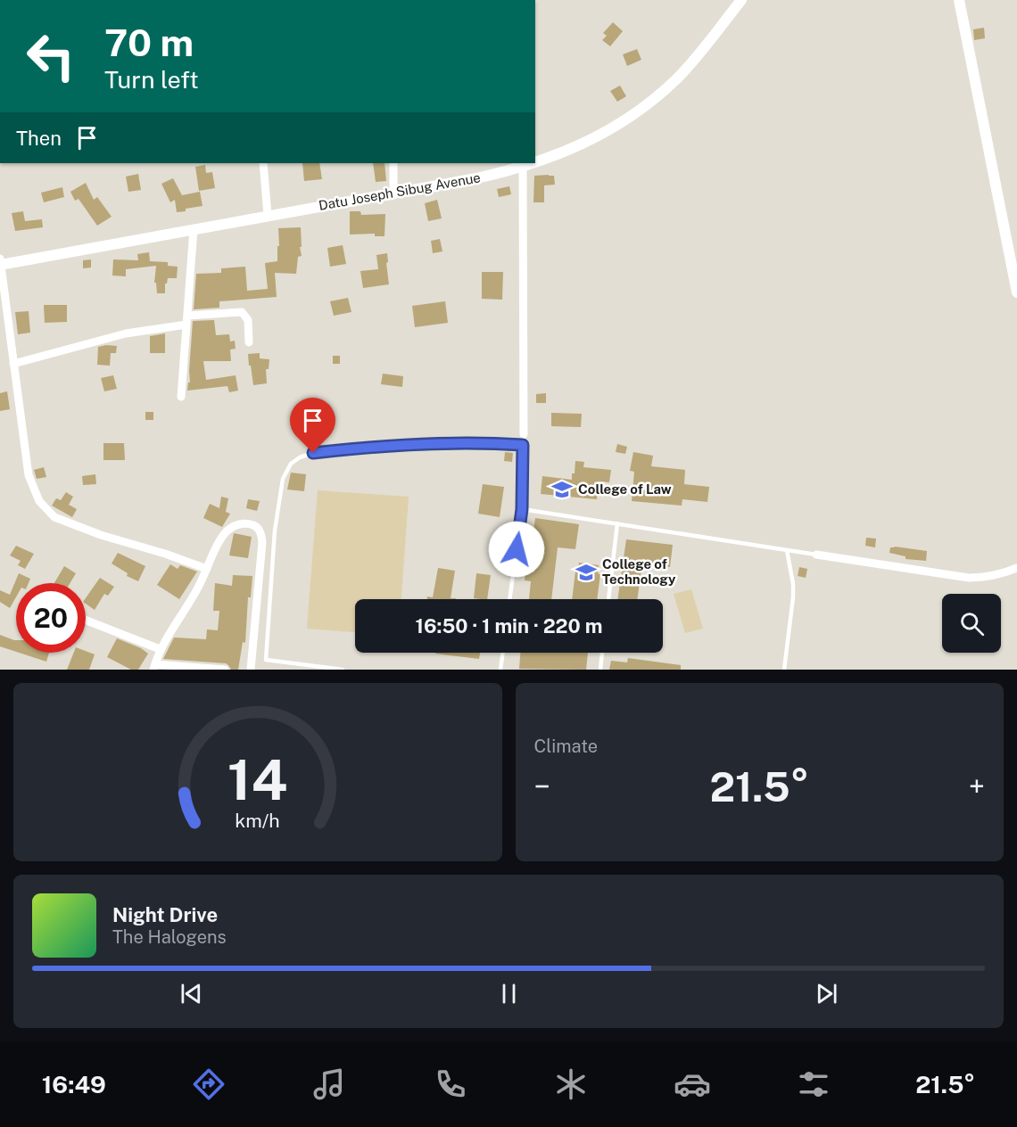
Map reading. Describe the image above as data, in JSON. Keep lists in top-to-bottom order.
{
  "streets": {
    "main road": ["Datu Joseph Sibug Avenue"]
  },
  "places": {
    "school or university": ["College of Law", "College of Technology"]
  },
  "page": {
    "turn": ["70 m", "Turn left"],
    "then": "Then",
    "limit": "20",
    "trip": "16:50 · 1 min · 220 m",
    "tile": "Climate",
    "heat": ["−", "21.5°", "+"],
    "song": ["Night Drive", "The Halogens"],
    "tabs": ["16:49", "21.5°"],
    "gauge": ["14", "km/h"]
  }
}
